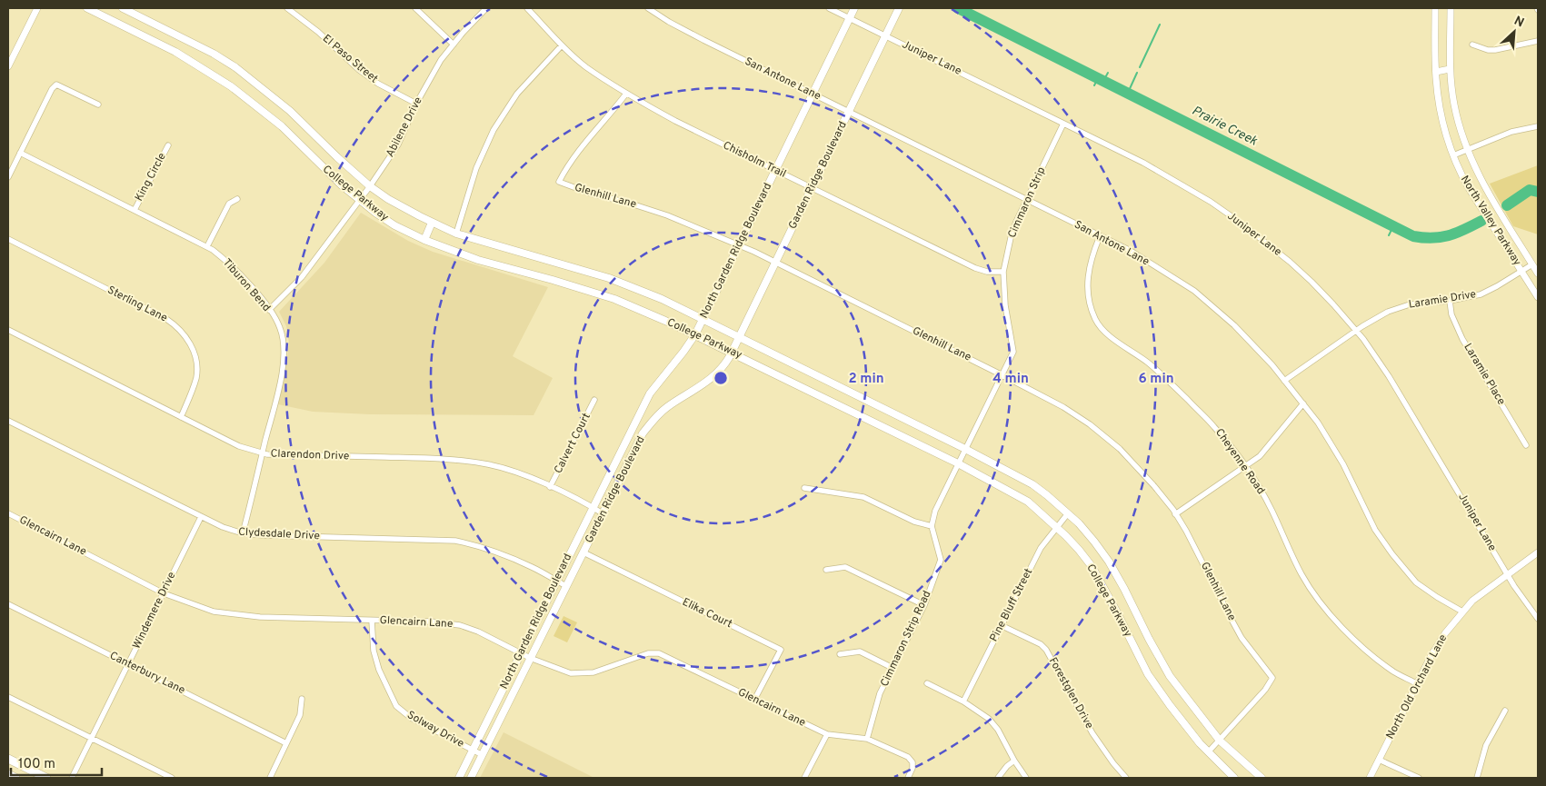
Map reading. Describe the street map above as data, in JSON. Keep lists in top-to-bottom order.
{
  "streets": {
    "main road": ["Garden Ridge Boulevard", "College Parkway", "North Garden Ridge Boulevard"],
    "street": [
      "Juniper Lane",
      "El Paso Street",
      "San Antone Lane",
      "Abilene Drive",
      "Chisholm Trail",
      "King Circle",
      "Glenhill Lane",
      "Cimmaron Strip",
      "North Valley Parkway",
      "Tiburon Bend",
      "Laramie Drive",
      "Sterling Lane",
      "Laramie Place",
      "Calvert Court",
      "Clarendon Drive",
      "Cheyenne Road",
      "Clydesdale Drive",
      "Glencairn Lane",
      "Pine Bluff Street",
      "Windemere Drive",
      "Elika Court",
      "Cimmaron Strip Road",
      "Canterbury Lane",
      "North Old Orchard Lane",
      "Forestglen Drive",
      "Solway Drive"
    ]
  },
  "crossings": [
    ["Juniper Lane", "Garden Ridge Boulevard"],
    ["Juniper Lane", "Cimmaron Strip"],
    ["Juniper Lane", "North Garden Ridge Boulevard"],
    ["Juniper Lane", "Laramie Drive"],
    ["Juniper Lane", "North Old Orchard Lane"],
    ["El Paso Street", "Abilene Drive"],
    ["San Antone Lane", "Garden Ridge Boulevard"],
    ["San Antone Lane", "Cimmaron Strip"],
    ["San Antone Lane", "North Garden Ridge Boulevard"],
    ["San Antone Lane", "Laramie Drive"],
    ["San Antone Lane", "Cheyenne Road"],
    ["San Antone Lane", "North Old Orchard Lane"],
    ["Abilene Drive", "College Parkway"],
    ["Abilene Drive", "Tiburon Bend"],
    ["Chisholm Trail", "Garden Ridge Boulevard"],
    ["Chisholm Trail", "Glenhill Lane"],
    ["Chisholm Trail", "Cimmaron Strip"],
    ["Chisholm Trail", "North Garden Ridge Boulevard"],
    ["Garden Ridge Boulevard", "College Parkway"],
    ["Garden Ridge Boulevard", "Glenhill Lane"],
    ["Garden Ridge Boulevard", "Clarendon Drive"],
    ["Garden Ridge Boulevard", "Clydesdale Drive"],
    ["Garden Ridge Boulevard", "Glencairn Lane"],
    ["Garden Ridge Boulevard", "Elika Court"],
    ["Garden Ridge Boulevard", "Solway Drive"],
    ["King Circle", "Tiburon Bend"],
    ["College Parkway", "Glenhill Lane"],
    ["College Parkway", "Cimmaron Strip"],
    ["College Parkway", "North Garden Ridge Boulevard"],
    ["College Parkway", "Pine Bluff Street"],
    ["Glenhill Lane", "Cimmaron Strip"],
    ["Glenhill Lane", "North Garden Ridge Boulevard"],
    ["North Valley Parkway", "Laramie Drive"],
    ["North Garden Ridge Boulevard", "Clarendon Drive"],
    ["North Garden Ridge Boulevard", "Clydesdale Drive"],
    ["North Garden Ridge Boulevard", "Glencairn Lane"],
    ["North Garden Ridge Boulevard", "Solway Drive"],
    ["Tiburon Bend", "Clarendon Drive"],
    ["Tiburon Bend", "Clydesdale Drive"],
    ["Laramie Drive", "Laramie Place"],
    ["Sterling Lane", "Clarendon Drive"],
    ["Calvert Court", "Clarendon Drive"],
    ["Cheyenne Road", "North Old Orchard Lane"],
    ["Clydesdale Drive", "Windemere Drive"],
    ["Glencairn Lane", "Windemere Drive"],
    ["Glencairn Lane", "Elika Court"],
    ["Glencairn Lane", "Cimmaron Strip Road"],
    ["Glencairn Lane", "Solway Drive"],
    ["Pine Bluff Street", "Forestglen Drive"],
    ["Windemere Drive", "Canterbury Lane"]
  ],
  "water": ["Prairie Creek"],
  "scale_bar": "100 m",
  "north": "top right",
  "rings": ["2 min", "4 min", "6 min"]
}
